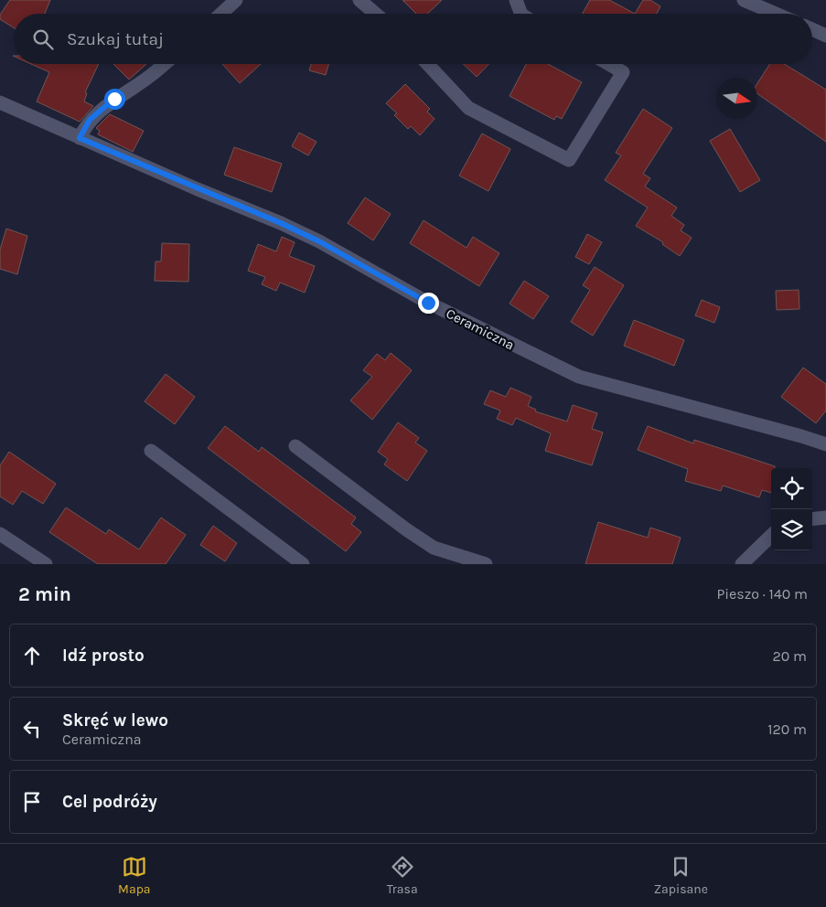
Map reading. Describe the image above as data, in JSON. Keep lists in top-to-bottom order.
{
  "streets": {
    "street": ["Ceramiczna"]
  },
  "north": "right",
  "page": {
    "search": "Szukaj tutaj",
    "heading": ["2 min", "Pieszo · 140 m"],
    "list": [
      ["Idź prosto", "20 m"],
      ["Skręć w lewo", "Ceramiczna", "120 m"],
      "Cel podróży"
    ],
    "nav": ["Mapa", "Trasa", "Zapisane"]
  }
}
